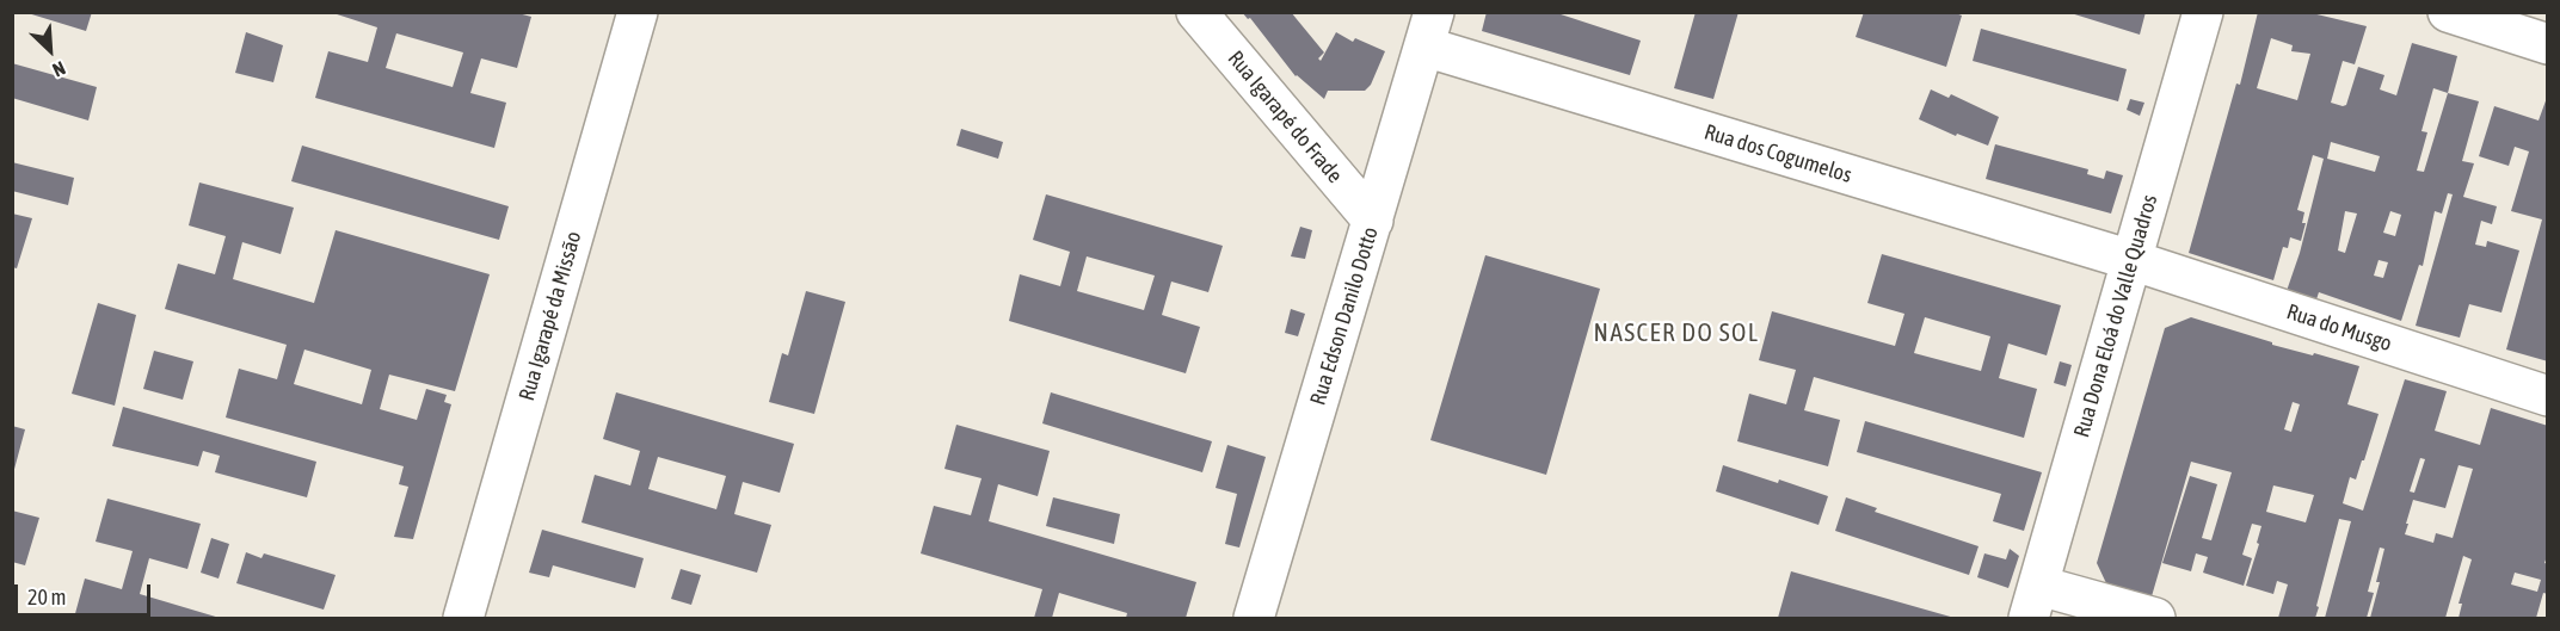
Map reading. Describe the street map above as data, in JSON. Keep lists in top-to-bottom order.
{
  "streets": {
    "street": [
      "Rua Igarapé do Frade",
      "Rua dos Cogumelos",
      "Rua Igarapé da Missão",
      "Rua Edson Danilo Dotto",
      "Rua Dona Eloá do Valle Quadros",
      "Rua do Musgo"
    ]
  },
  "crossings": [
    ["Rua Igarapé do Frade", "Rua Edson Danilo Dotto"],
    ["Rua dos Cogumelos", "Rua Edson Danilo Dotto"],
    ["Rua dos Cogumelos", "Rua Dona Eloá do Valle Quadros"],
    ["Rua dos Cogumelos", "Rua do Musgo"],
    ["Rua Dona Eloá do Valle Quadros", "Rua do Musgo"]
  ],
  "districts": ["NASCER DO SOL"],
  "scale_bar": "20 m",
  "north": "bottom right"
}
